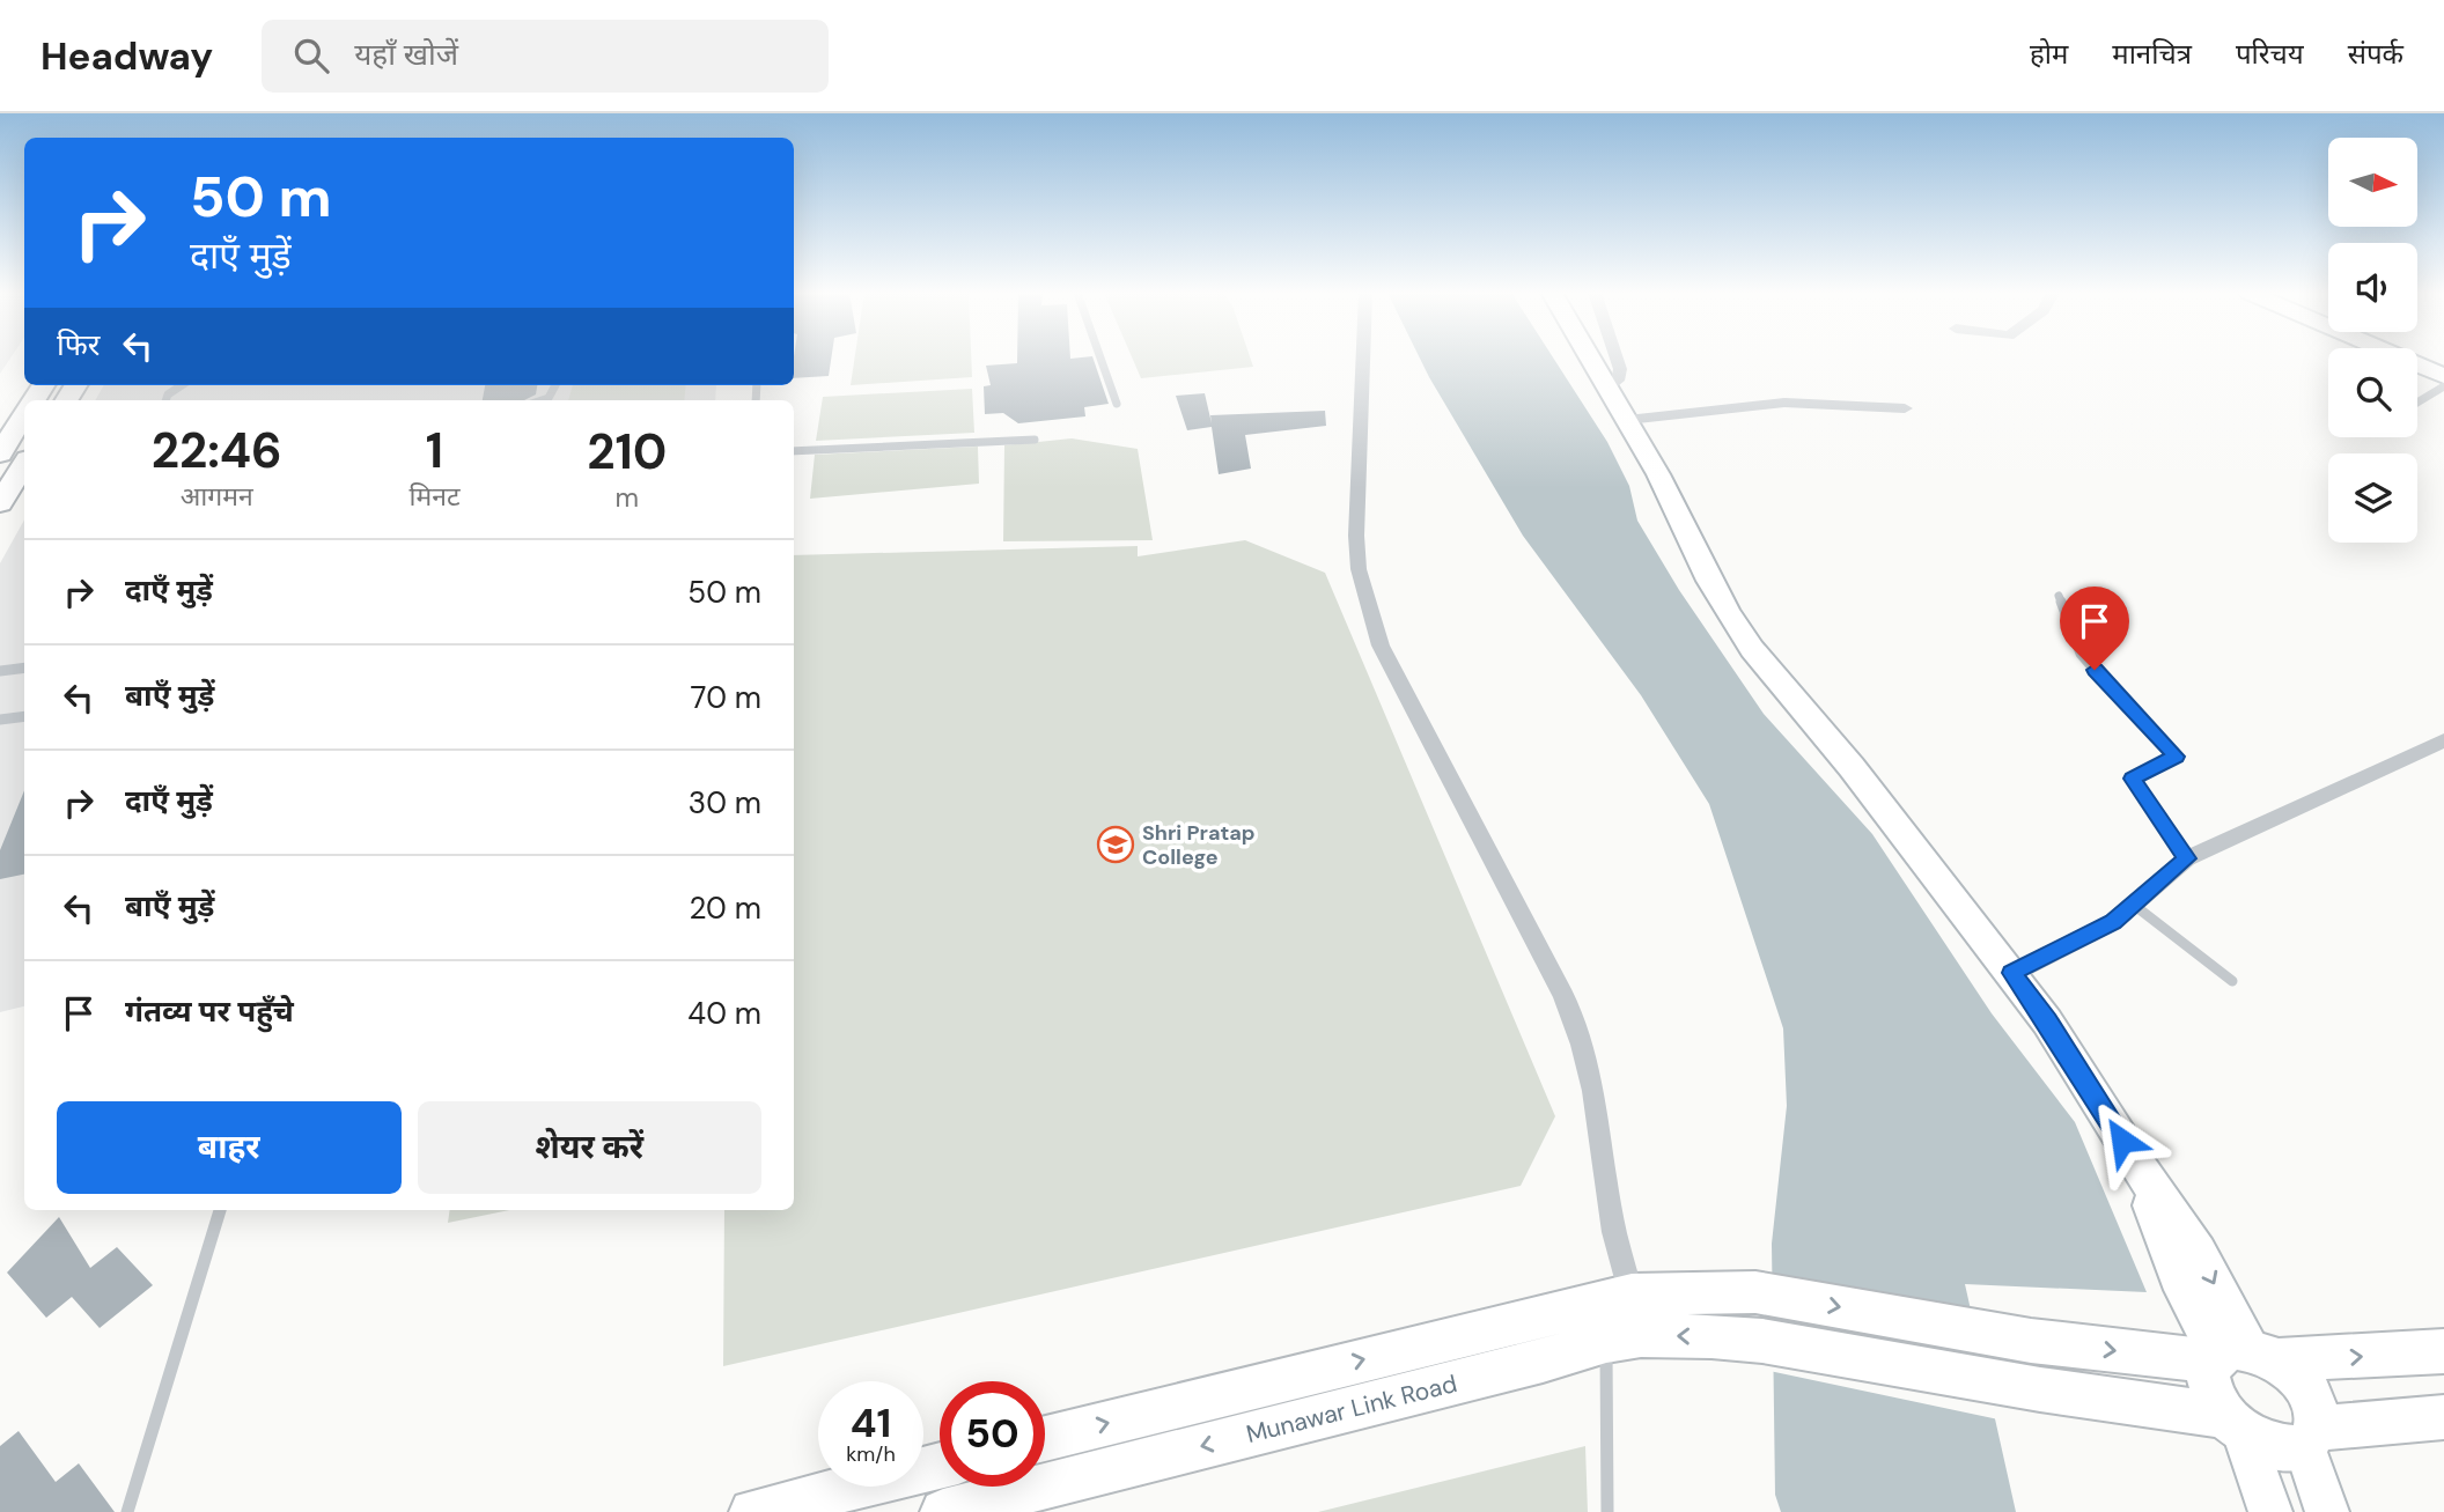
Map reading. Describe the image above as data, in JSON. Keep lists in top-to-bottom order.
{
  "streets": {
    "main road": ["Munawar Link Road"]
  },
  "places": {
    "school or university": ["Shri Pratap College"]
  },
  "north": "right",
  "page": {
    "header": "Headway",
    "search": "यहाँ खोजें",
    "nav": [
      "होम",
      "मानचित्र",
      "परिचय",
      "संपर्क"
    ],
    "turn": ["50 m", "दाएँ मुड़ें"],
    "then": "फिर",
    "eta": [
      "22:46",
      "आगमन",
      "1",
      "मिनट",
      "210",
      "m"
    ],
    "list": [
      {
        "name": "दाएँ मुड़ें",
        "value": "50 m"
      },
      {
        "name": "बाएँ मुड़ें",
        "value": "70 m"
      },
      {
        "name": "दाएँ मुड़ें",
        "value": "30 m"
      },
      {
        "name": "बाएँ मुड़ें",
        "value": "20 m"
      },
      {
        "name": "गंतव्य पर पहुँचे",
        "value": "40 m"
      }
    ],
    "buttons": ["बाहर", "शेयर करें"],
    "speed": "41 km/h",
    "limit": "50"
  }
}
